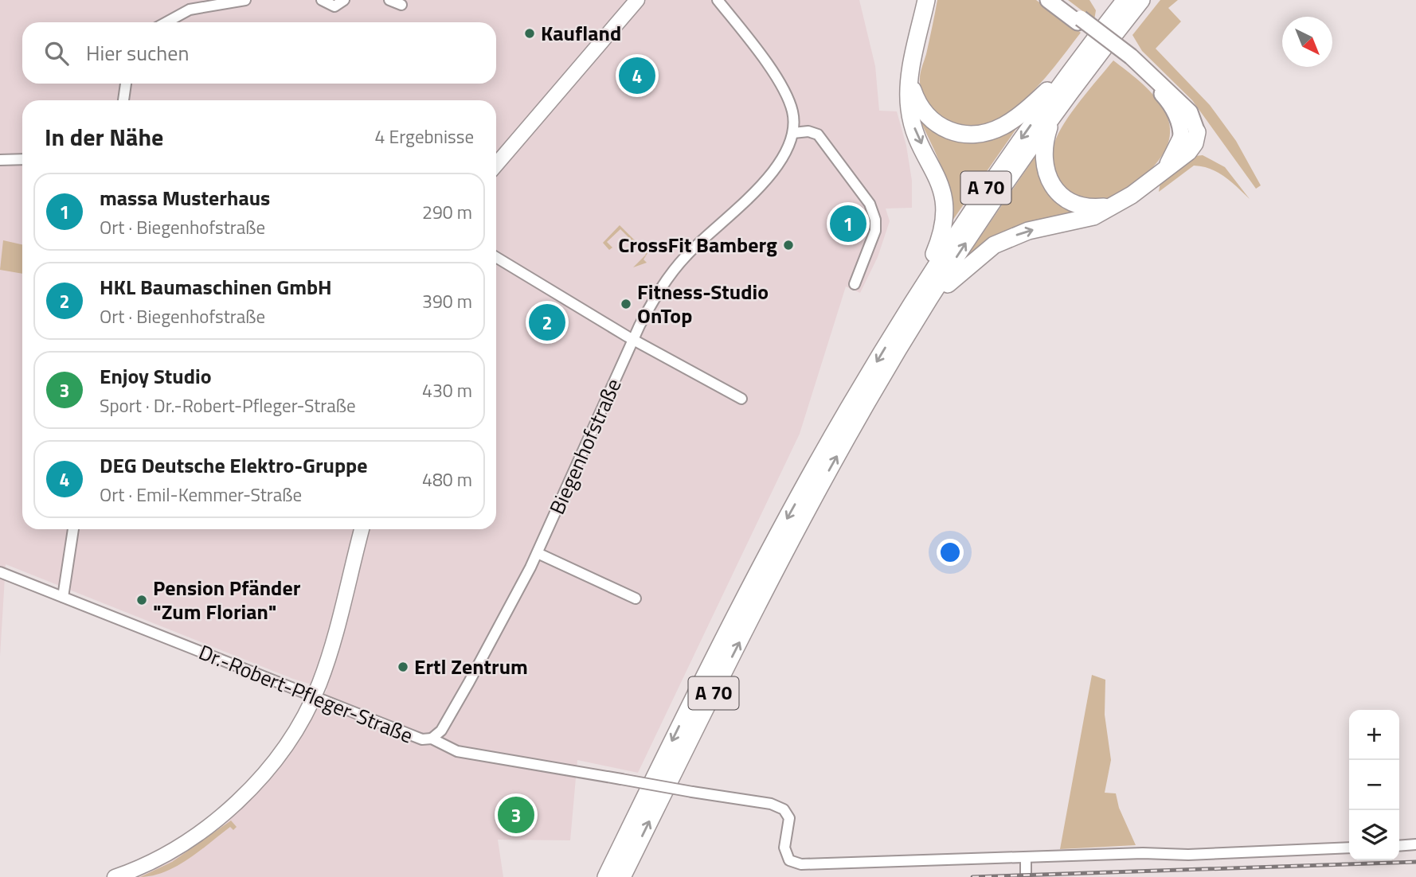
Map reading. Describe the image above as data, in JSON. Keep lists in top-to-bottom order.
{
  "streets": {
    "highway": ["A 70"],
    "street": ["Biegenhofstraße", "Dr.-Robert-Pfleger-Straße"]
  },
  "crossings": [
    ["Biegenhofstraße", "Dr.-Robert-Pfleger-Straße"]
  ],
  "places": [
    "Kaufland",
    "CrossFit Bamberg",
    "Fitness-Studio OnTop",
    "Pension Pfänder \"Zum Florian\"",
    "Ertl Zentrum"
  ],
  "north": "bottom right",
  "page": {
    "search": "Hier suchen",
    "pins": [
      "4",
      "1",
      "2",
      "3"
    ],
    "heading": ["In der Nähe", "4 Ergebnisse"],
    "list": [
      {
        "mark": "1",
        "name": "massa Musterhaus",
        "note": "Ort · Biegenhofstraße",
        "value": "290 m"
      },
      {
        "mark": "2",
        "name": "HKL Baumaschinen GmbH",
        "note": "Ort · Biegenhofstraße",
        "value": "390 m"
      },
      {
        "mark": "3",
        "name": "Enjoy Studio",
        "note": "Sport · Dr.-Robert-Pfleger-Straße",
        "value": "430 m"
      },
      {
        "mark": "4",
        "name": "DEG Deutsche Elektro-Gruppe",
        "note": "Ort · Emil-Kemmer-Straße",
        "value": "480 m"
      }
    ],
    "map_buttons": ["+", "−"]
  }
}
